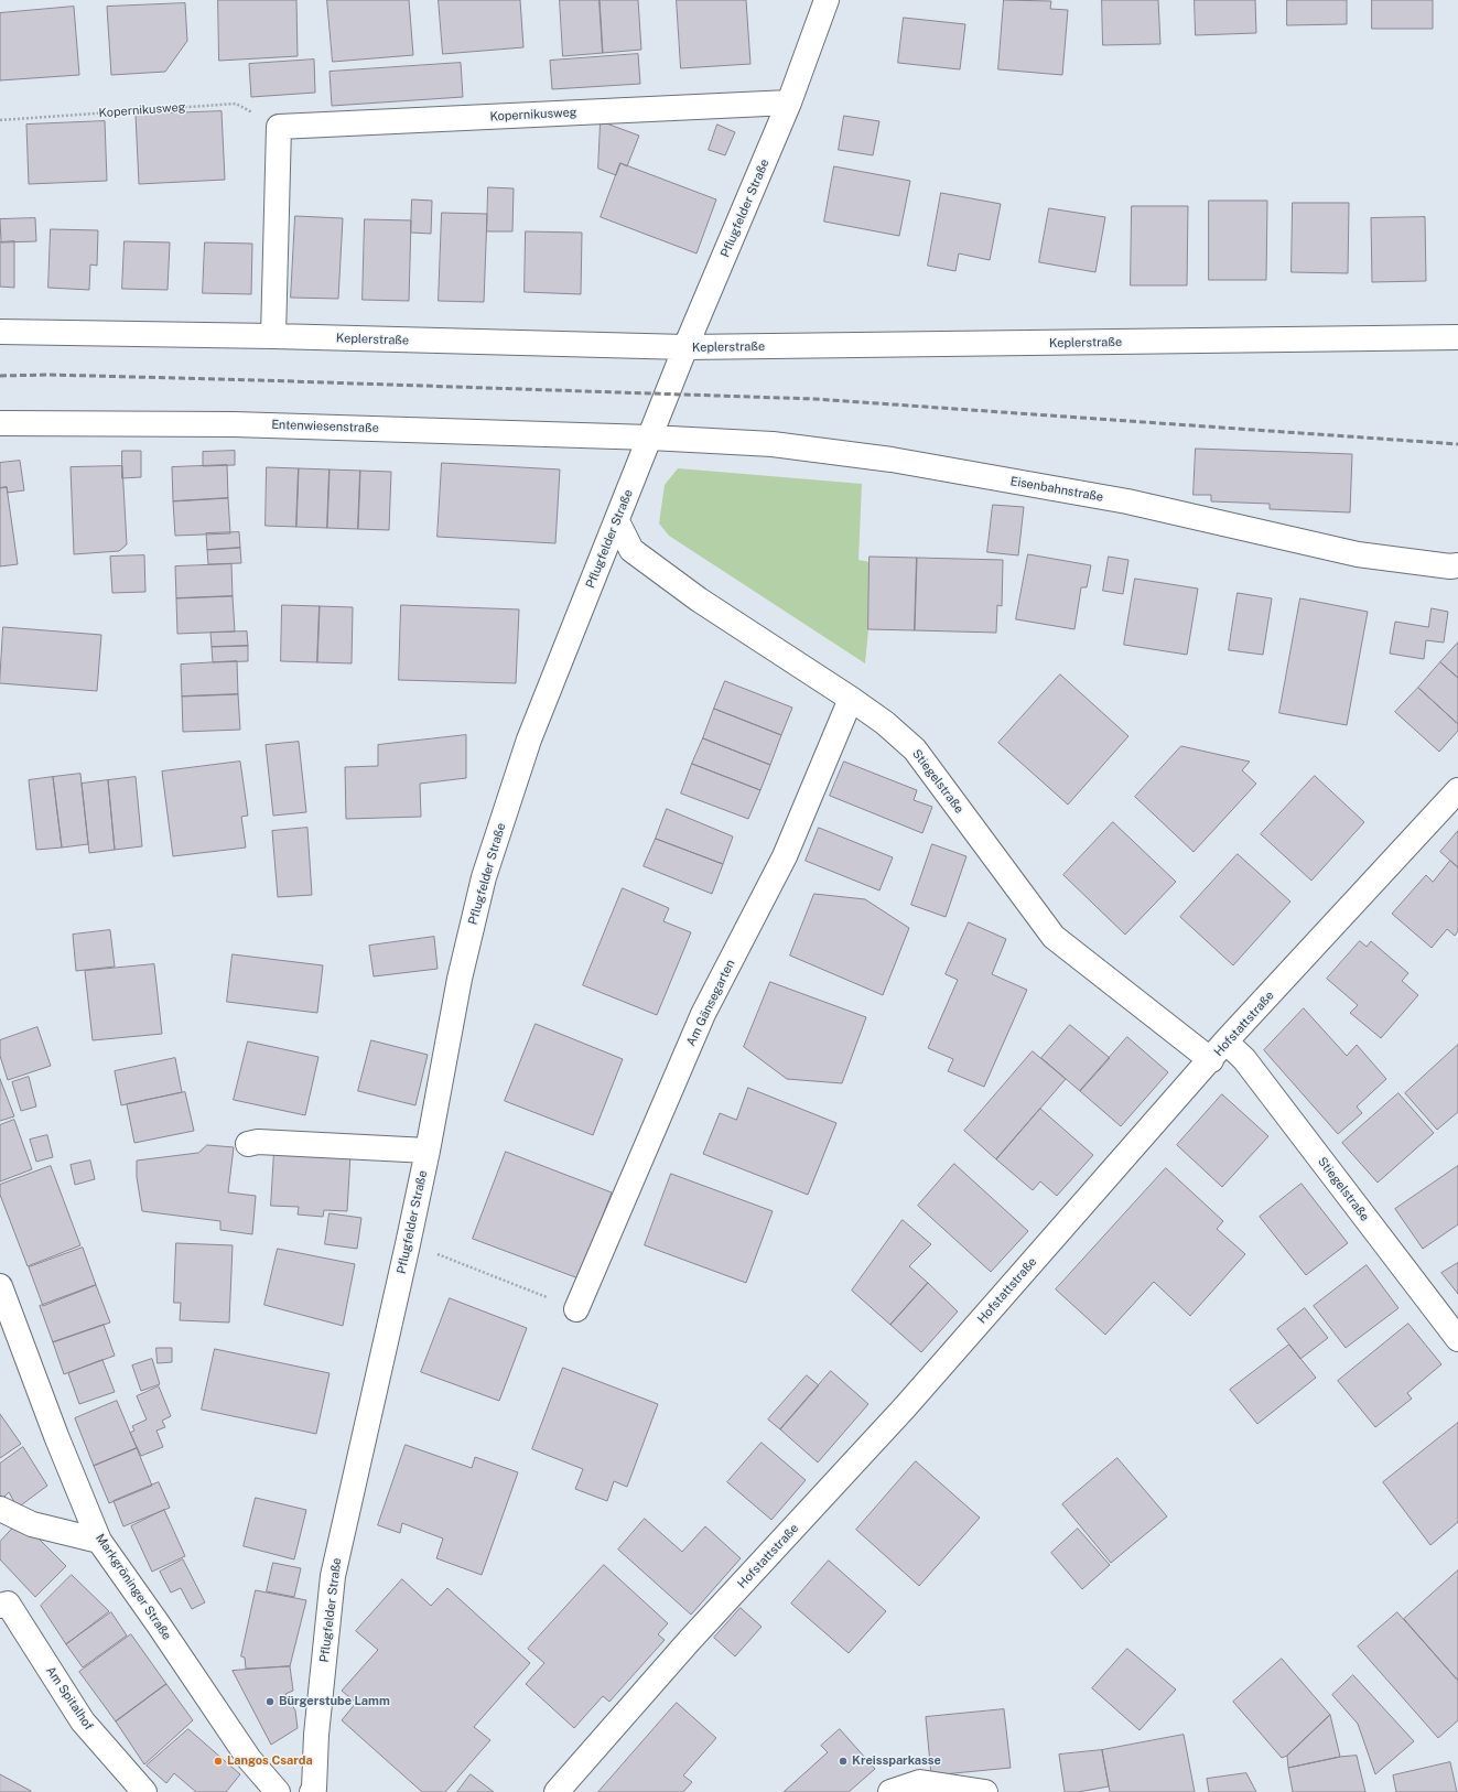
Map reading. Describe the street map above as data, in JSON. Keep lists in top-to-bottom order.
{
  "streets": {
    "street": [
      "Kopernikusweg",
      "Pflugfelder Straße",
      "Keplerstraße",
      "Entenwiesenstraße",
      "Eisenbahnstraße",
      "Stiegelstraße",
      "Am Gänsegarten",
      "Hofstattstraße",
      "Markgröninger Straße",
      "Am Spitalhof"
    ]
  },
  "crossings": [
    ["Kopernikusweg", "Pflugfelder Straße"],
    ["Pflugfelder Straße", "Keplerstraße"],
    ["Pflugfelder Straße", "Entenwiesenstraße"],
    ["Pflugfelder Straße", "Eisenbahnstraße"],
    ["Pflugfelder Straße", "Stiegelstraße"],
    ["Entenwiesenstraße", "Eisenbahnstraße"],
    ["Stiegelstraße", "Am Gänsegarten"],
    ["Stiegelstraße", "Hofstattstraße"]
  ],
  "places": ["Bürgerstube Lamm", "Langos Csarda", "Kreissparkasse"]
}
